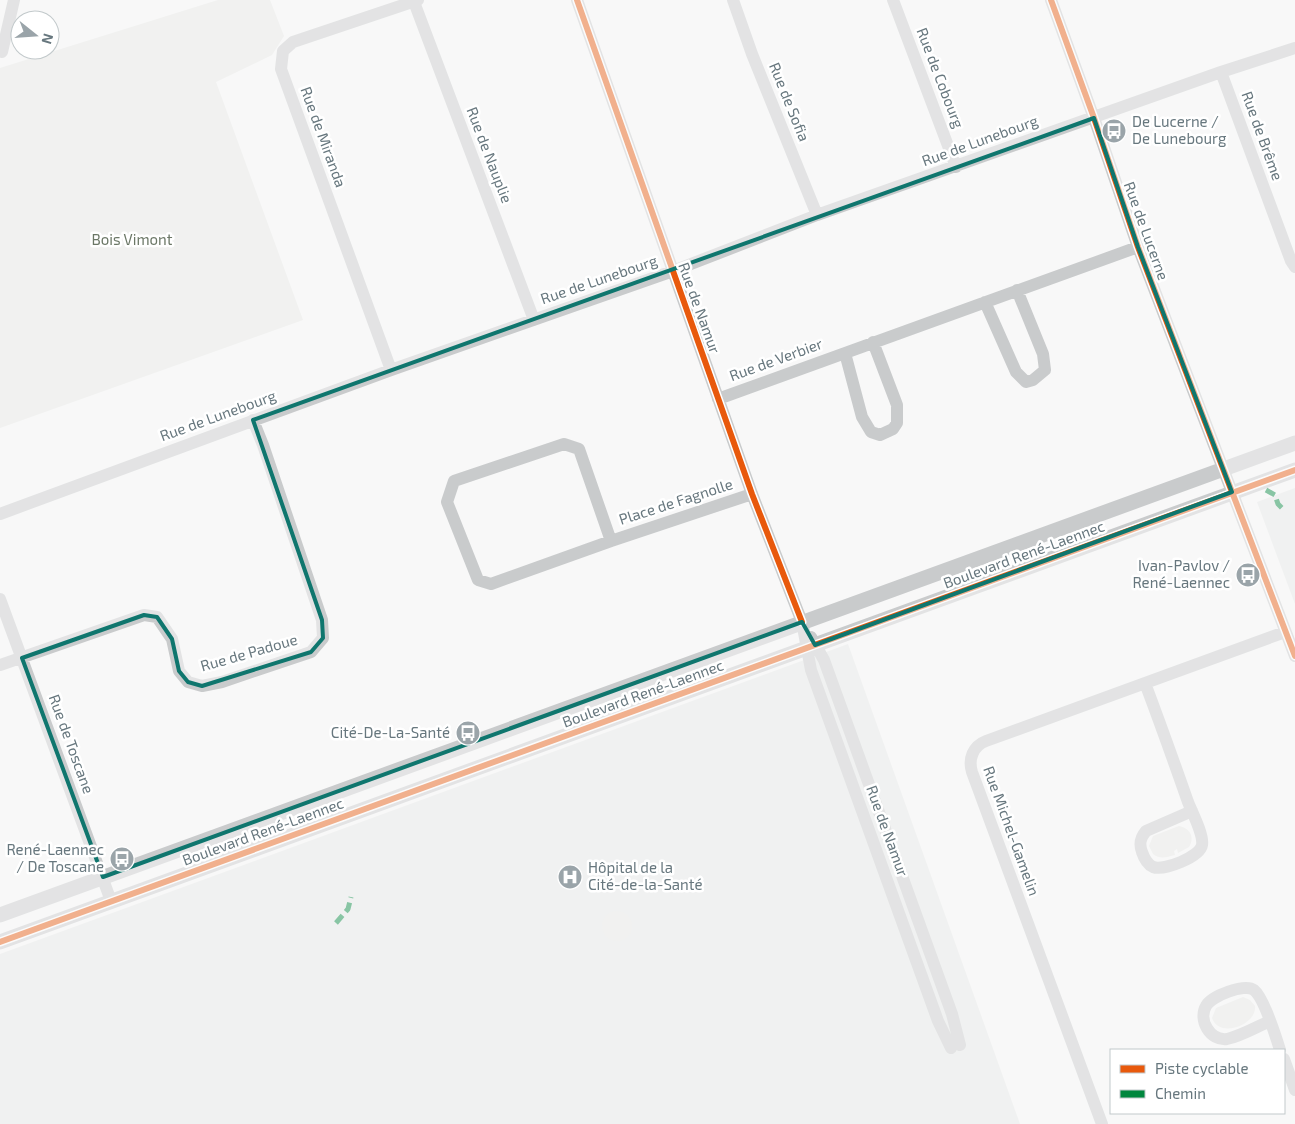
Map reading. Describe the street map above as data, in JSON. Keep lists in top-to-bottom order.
{
  "streets": {
    "street": [
      "Rue de Cobourg",
      "Rue de Sofia",
      "Rue de Brême",
      "Rue de Miranda",
      "Rue de Lunebourg",
      "Rue de Nauplie",
      "Rue de Lucerne",
      "Rue de Namur",
      "Rue de Verbier",
      "Place de Fagnolle",
      "Boulevard René-Laennec",
      "Rue de Padoue",
      "Rue de Toscane",
      "Rue Michel-Gamelin"
    ]
  },
  "crossings": [
    ["Rue de Cobourg", "Rue de Lunebourg"],
    ["Rue de Sofia", "Rue de Lunebourg"],
    ["Rue de Brême", "Rue de Lunebourg"],
    ["Rue de Miranda", "Rue de Lunebourg"],
    ["Rue de Miranda", "Rue de Nauplie"],
    ["Rue de Lunebourg", "Rue de Nauplie"],
    ["Rue de Lunebourg", "Rue de Lucerne"],
    ["Rue de Lunebourg", "Rue de Namur"],
    ["Rue de Lunebourg", "Rue de Padoue"],
    ["Rue de Lucerne", "Rue de Verbier"],
    ["Rue de Lucerne", "Boulevard René-Laennec"],
    ["Rue de Lucerne", "Rue Michel-Gamelin"],
    ["Rue de Namur", "Rue de Verbier"],
    ["Rue de Namur", "Place de Fagnolle"],
    ["Rue de Namur", "Boulevard René-Laennec"],
    ["Boulevard René-Laennec", "Rue de Toscane"],
    ["Rue de Padoue", "Rue de Toscane"]
  ],
  "parks": ["Bois Vimont"],
  "places": {
    "bus stop": [
      "De Lucerne / De Lunebourg",
      "Ivan-Pavlov / René-Laennec",
      "Cité-De-La-Santé",
      "René-Laennec / De Toscane"
    ],
    "hospital": ["Hôpital de la Cité-de-la-Santé"]
  },
  "legend": ["Piste cyclable", "Chemin"],
  "north": "right"
}
